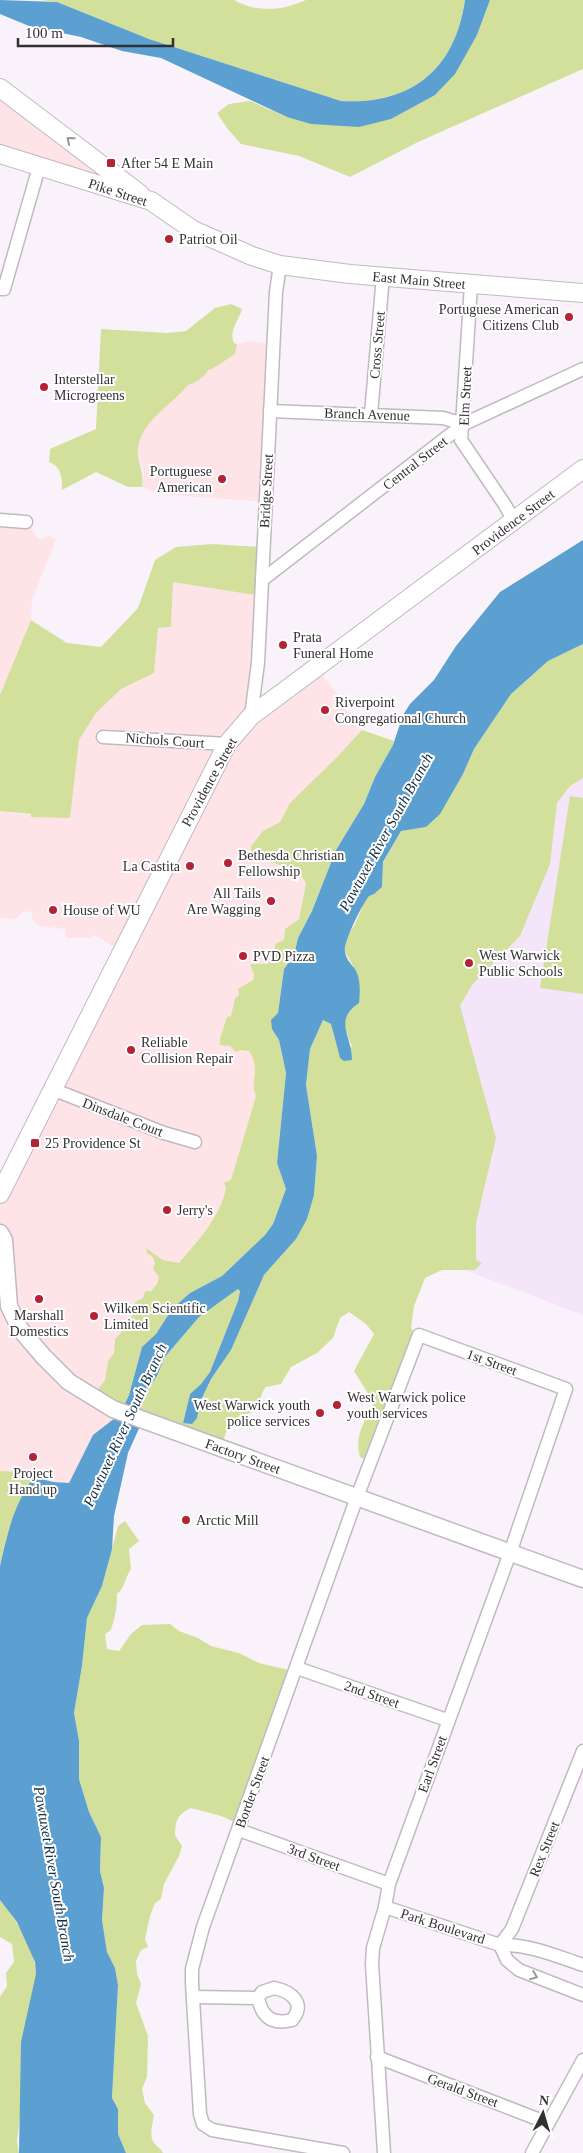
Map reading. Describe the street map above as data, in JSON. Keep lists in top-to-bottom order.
{
  "streets": {
    "main road": ["Pike Street", "East Main Street", "Providence Street"],
    "street": [
      "Cross Street",
      "Elm Street",
      "Branch Avenue",
      "Central Street",
      "Bridge Street",
      "Nichols Court",
      "Dinsdale Court",
      "1st Street",
      "Factory Street",
      "2nd Street",
      "Earl Street",
      "Border Street",
      "Rex Street",
      "3rd Street",
      "Park Boulevard",
      "Gerald Street"
    ]
  },
  "crossings": [
    ["Pike Street", "East Main Street"],
    ["East Main Street", "Cross Street"],
    ["East Main Street", "Elm Street"],
    ["East Main Street", "Bridge Street"],
    ["Cross Street", "Branch Avenue"],
    ["Elm Street", "Branch Avenue"],
    ["Elm Street", "Central Street"],
    ["Elm Street", "Providence Street"],
    ["Branch Avenue", "Central Street"],
    ["Branch Avenue", "Bridge Street"],
    ["Central Street", "Bridge Street"],
    ["Bridge Street", "Providence Street"],
    ["Providence Street", "Nichols Court"],
    ["Providence Street", "Dinsdale Court"],
    ["1st Street", "Earl Street"],
    ["1st Street", "Border Street"],
    ["Factory Street", "Earl Street"],
    ["Factory Street", "Border Street"],
    ["2nd Street", "Earl Street"],
    ["2nd Street", "Border Street"],
    ["Earl Street", "3rd Street"],
    ["Earl Street", "Park Boulevard"],
    ["Earl Street", "Gerald Street"],
    ["Border Street", "3rd Street"],
    ["Rex Street", "Park Boulevard"]
  ],
  "water": ["Pawtuxet River South Branch"],
  "places": {
    "transit": ["After 54 E Main", "25 Providence St"],
    "other": [
      "Patriot Oil",
      "Portuguese American Citizens Club",
      "Interstellar Microgreens",
      "Portuguese American",
      "Prata Funeral Home",
      "Riverpoint Congregational Church",
      "Bethesda Christian Fellowship",
      "La Castita",
      "All Tails Are Wagging",
      "House of WU",
      "PVD Pizza",
      "West Warwick Public Schools",
      "Reliable Collision Repair",
      "Jerry's",
      "Marshall Domestics",
      "Wilkem Scientific Limited",
      "West Warwick police youth services",
      "West Warwick youth police services",
      "Project Hand up",
      "Arctic Mill"
    ]
  },
  "scale_bar": "100 m",
  "north": "top"
}
